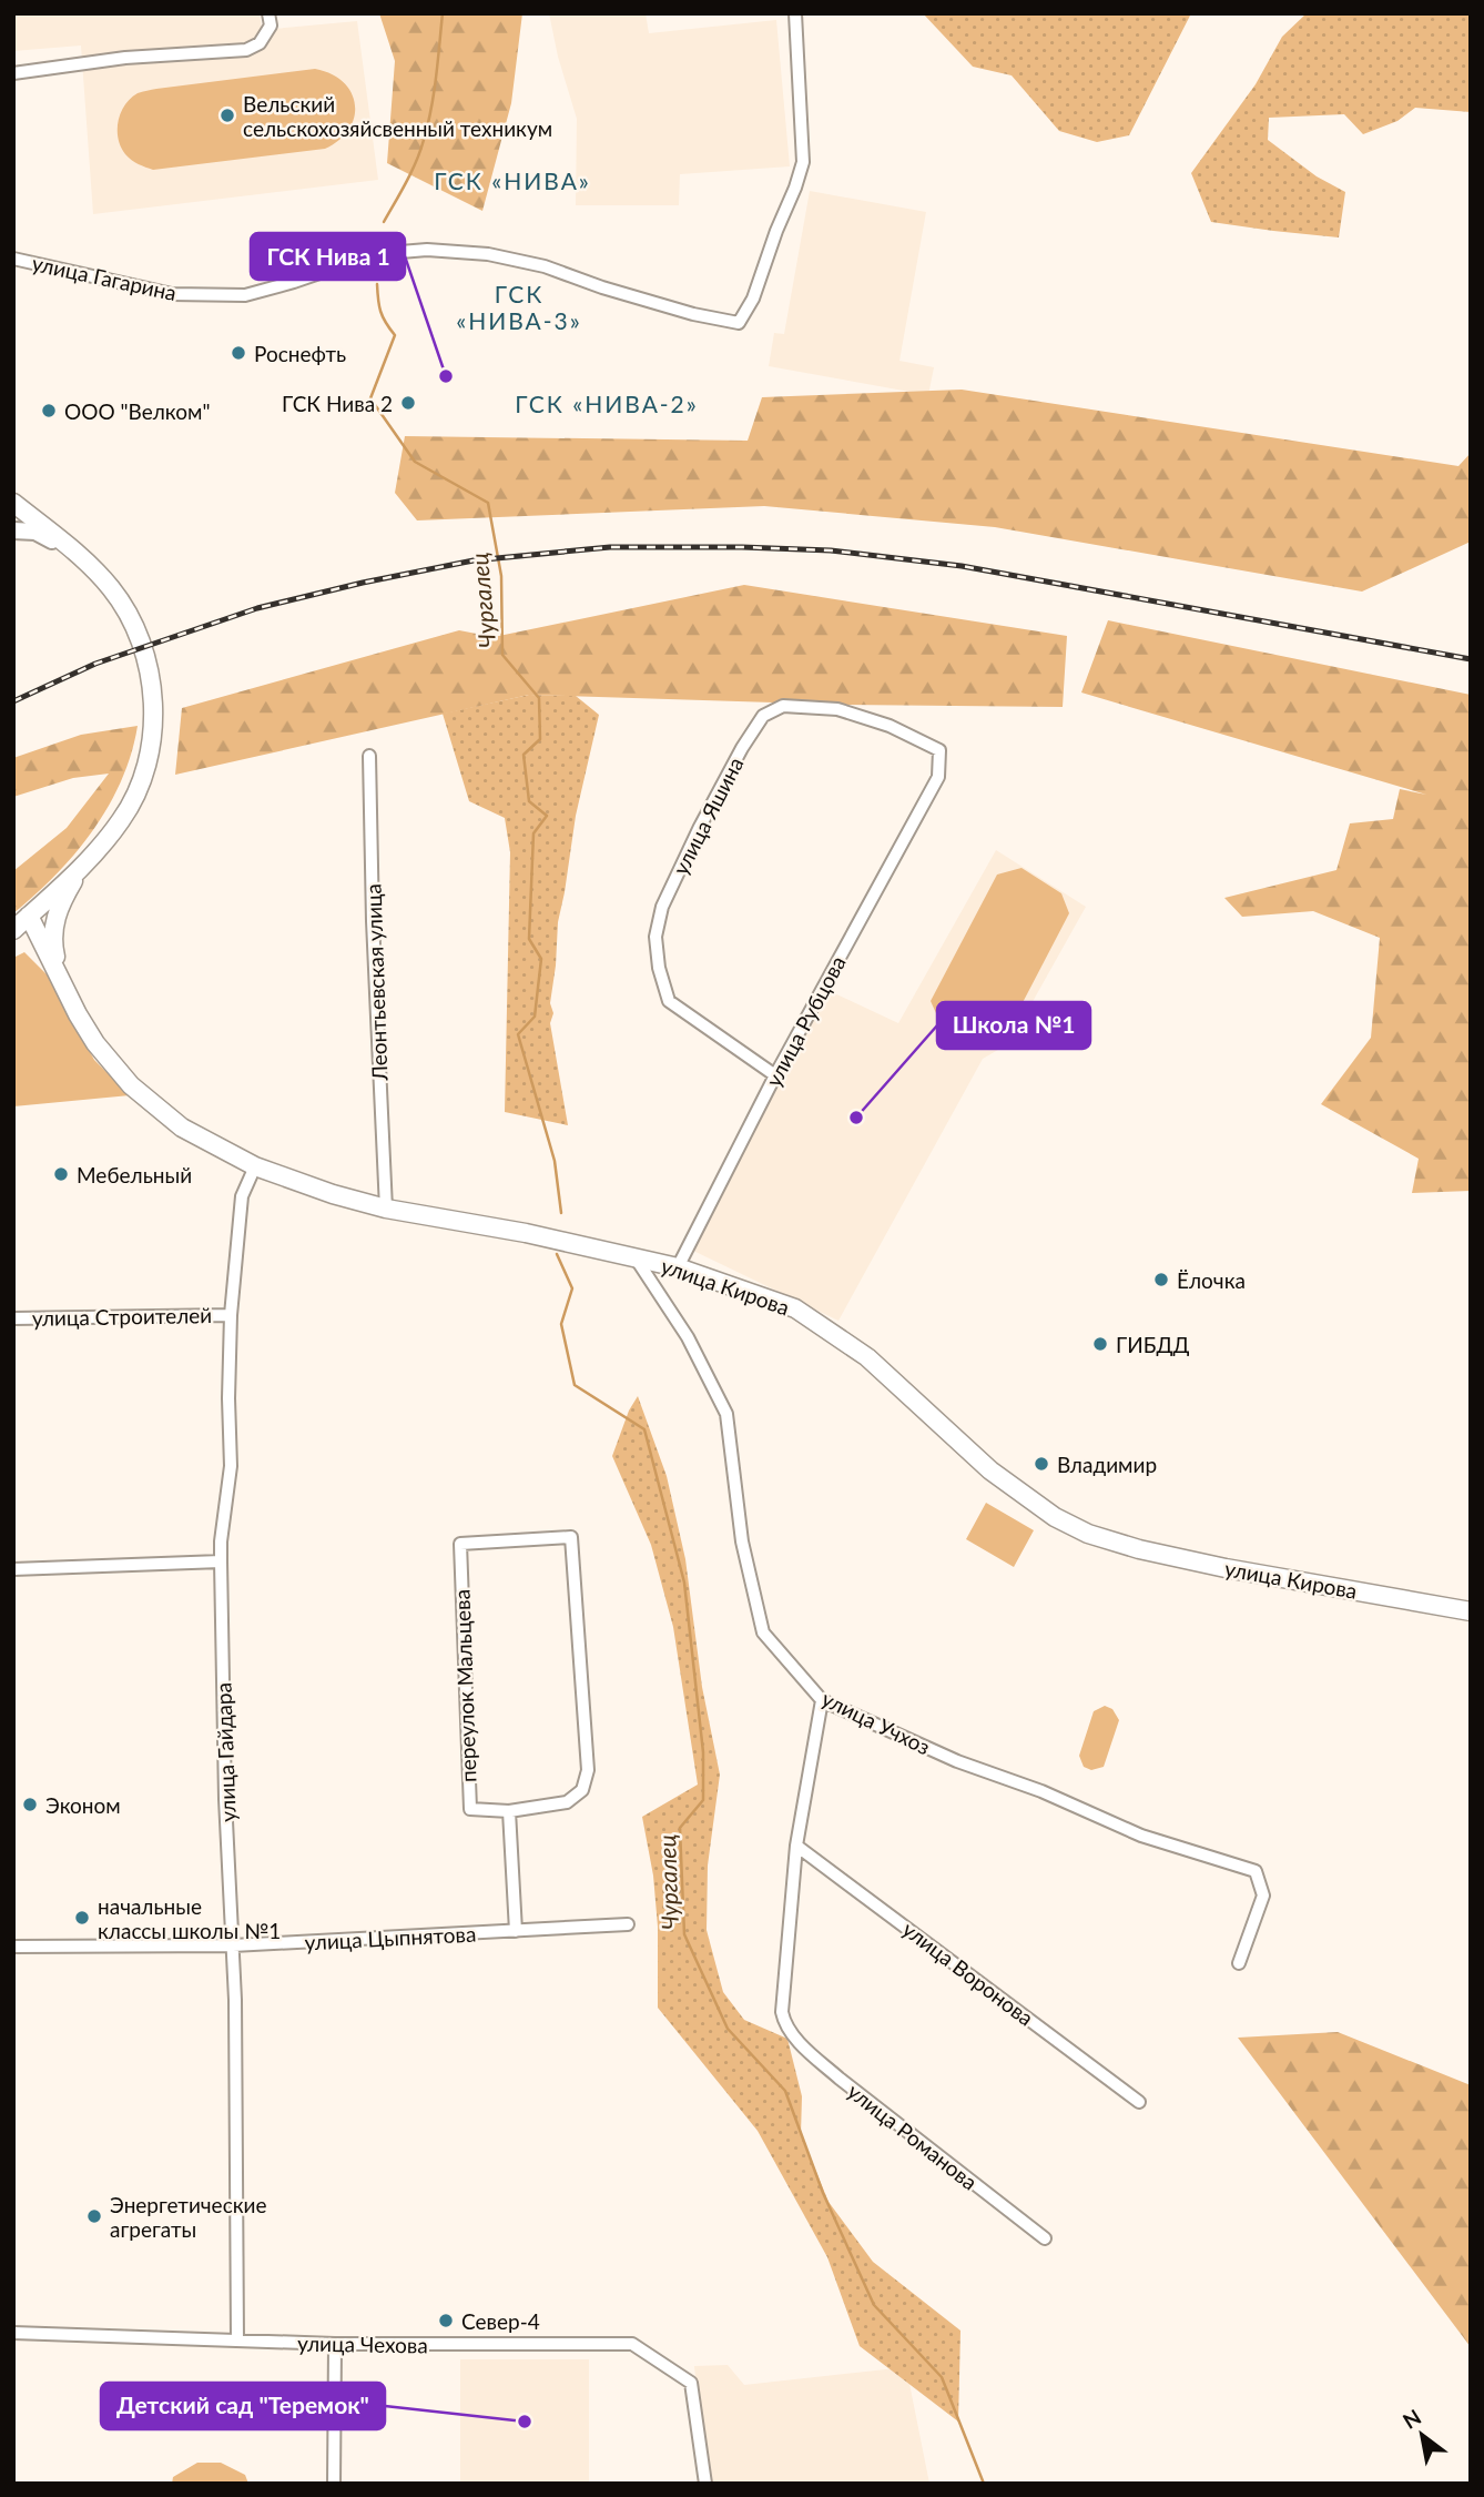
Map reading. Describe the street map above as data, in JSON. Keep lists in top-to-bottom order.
{
  "streets": {
    "main road": ["улица Кирова"],
    "street": [
      "улица Гагарина",
      "улица Яшина",
      "Леонтьевская улица",
      "улица Рубцова",
      "улица Строителей",
      "переулок Мальцева",
      "улица Учхоз",
      "улица Гайдара",
      "улица Цыпнятова",
      "улица Воронова",
      "улица Романова",
      "улица Чехова"
    ]
  },
  "crossings": [
    ["улица Яшина", "улица Рубцова"],
    ["Леонтьевская улица", "улица Кирова"],
    ["улица Рубцова", "улица Кирова"],
    ["улица Кирова", "улица Учхоз"],
    ["улица Кирова", "улица Гайдара"],
    ["улица Строителей", "улица Гайдара"],
    ["улица Гайдара", "улица Цыпнятова"],
    ["улица Гайдара", "улица Чехова"],
    ["улица Воронова", "улица Романова"]
  ],
  "districts": ["ГСК «НИВА»", "ГСК «НИВА-3»", "ГСК «НИВА-2»"],
  "water": ["Чургалец"],
  "places": [
    "Вельский сельскохозяйсвенный техникум",
    "Роснефть",
    "ГСК Нива 1",
    "ГСК Нива 2",
    "ООО \"Велком\"",
    "Школа №1",
    "Мебельный",
    "Ёлочка",
    "ГИБДД",
    "Владимир",
    "Эконом",
    "начальные классы школы №1",
    "Энергетические агрегаты",
    "Север-4",
    "Детский сад \"Теремок\""
  ],
  "north": "top left"
}
